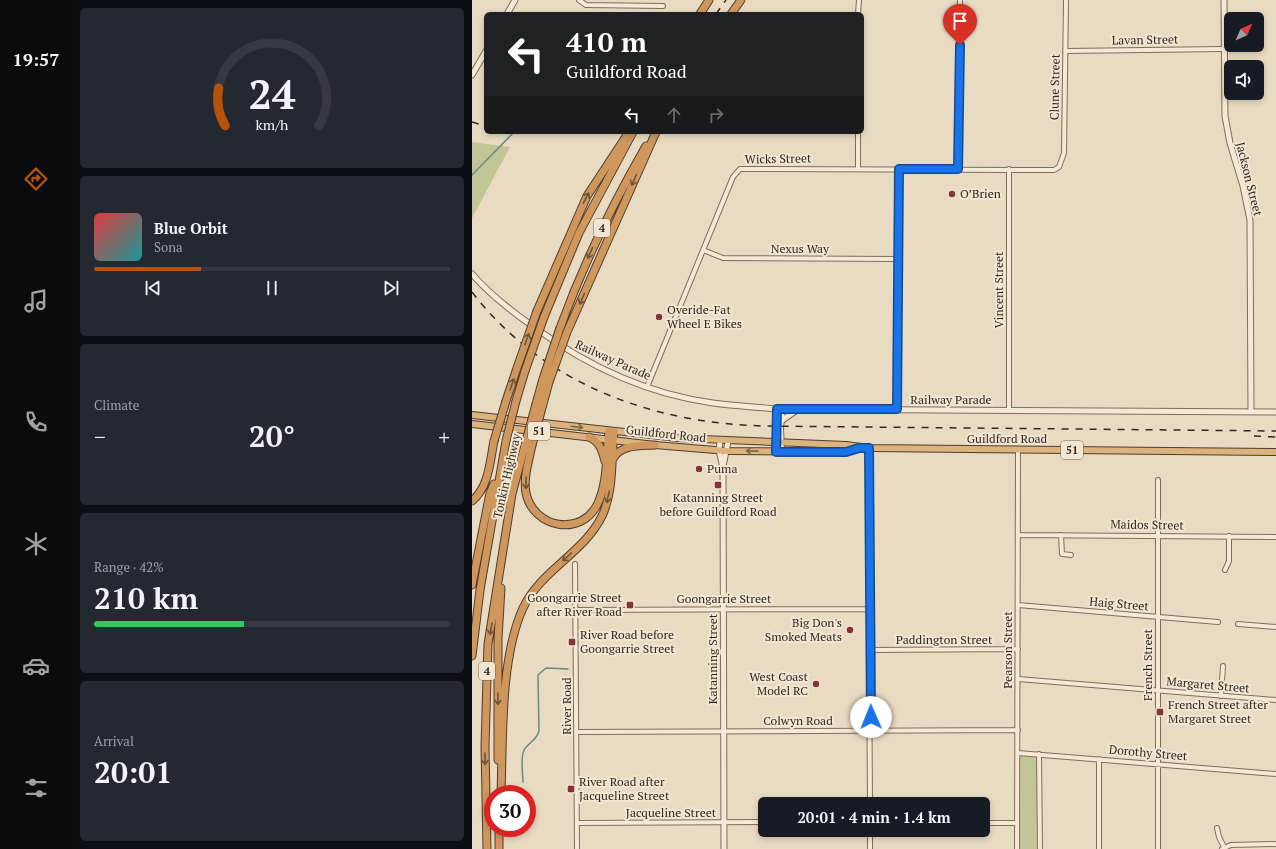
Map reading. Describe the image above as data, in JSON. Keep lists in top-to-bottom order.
{
  "streets": {
    "highway": [
      "4",
      "51",
      "Guildford Road",
      "Tonkin Highway"
    ],
    "street": [
      "Lavan Street",
      "Clune Street",
      "Wicks Street",
      "Jackson Street",
      "Nexus Way",
      "Vincent Street",
      "Railway Parade",
      "Maidos Street",
      "Goongarrie Street",
      "Haig Street",
      "Paddington Street",
      "Pearson Street",
      "Katanning Street",
      "French Street",
      "Margaret Street",
      "River Road",
      "Colwyn Road",
      "Dorothy Street",
      "Jacqueline Street"
    ]
  },
  "crossings": [
    ["Lavan Street", "Clune Street"],
    ["Lavan Street", "Jackson Street"],
    ["Clune Street", "Wicks Street"],
    ["Wicks Street", "Nexus Way"],
    ["Wicks Street", "Vincent Street"],
    ["Wicks Street", "Railway Parade"],
    ["Jackson Street", "Railway Parade"],
    ["Vincent Street", "Railway Parade"],
    ["Guildford Road", "Pearson Street"],
    ["Guildford Road", "Katanning Street"],
    ["Maidos Street", "Pearson Street"],
    ["Maidos Street", "French Street"],
    ["Goongarrie Street", "Katanning Street"],
    ["Goongarrie Street", "River Road"],
    ["Haig Street", "Pearson Street"],
    ["Haig Street", "French Street"],
    ["Paddington Street", "Pearson Street"],
    ["Pearson Street", "Margaret Street"],
    ["Pearson Street", "Colwyn Road"],
    ["Pearson Street", "Dorothy Street"],
    ["Katanning Street", "Colwyn Road"],
    ["Katanning Street", "Jacqueline Street"],
    ["French Street", "Margaret Street"],
    ["French Street", "Dorothy Street"],
    ["River Road", "Colwyn Road"],
    ["River Road", "Jacqueline Street"]
  ],
  "places": {
    "other": [
      "O’Brien",
      "Overide-Fat Wheel E Bikes",
      "Puma",
      "Big Don's Smoked Meats",
      "West Coast Model RC"
    ],
    "transit": [
      "Katanning Street before Guildford Road",
      "Goongarrie Street after River Road",
      "River Road before Goongarrie Street",
      "French Street after Margaret Street",
      "River Road after Jacqueline Street"
    ]
  },
  "north": "top right",
  "page": {
    "tabs": "19:57",
    "turn": ["410 m", "Guildford Road"],
    "song": ["Blue Orbit", "Sona"],
    "tile": [
      "Climate",
      ["Range · 42%", "210 km"],
      ["Arrival", "20:01"]
    ],
    "heat": ["−", "20°", "+"],
    "limit": "30",
    "trip": "20:01 · 4 min · 1.4 km",
    "gauge": ["24", "km/h"]
  }
}
